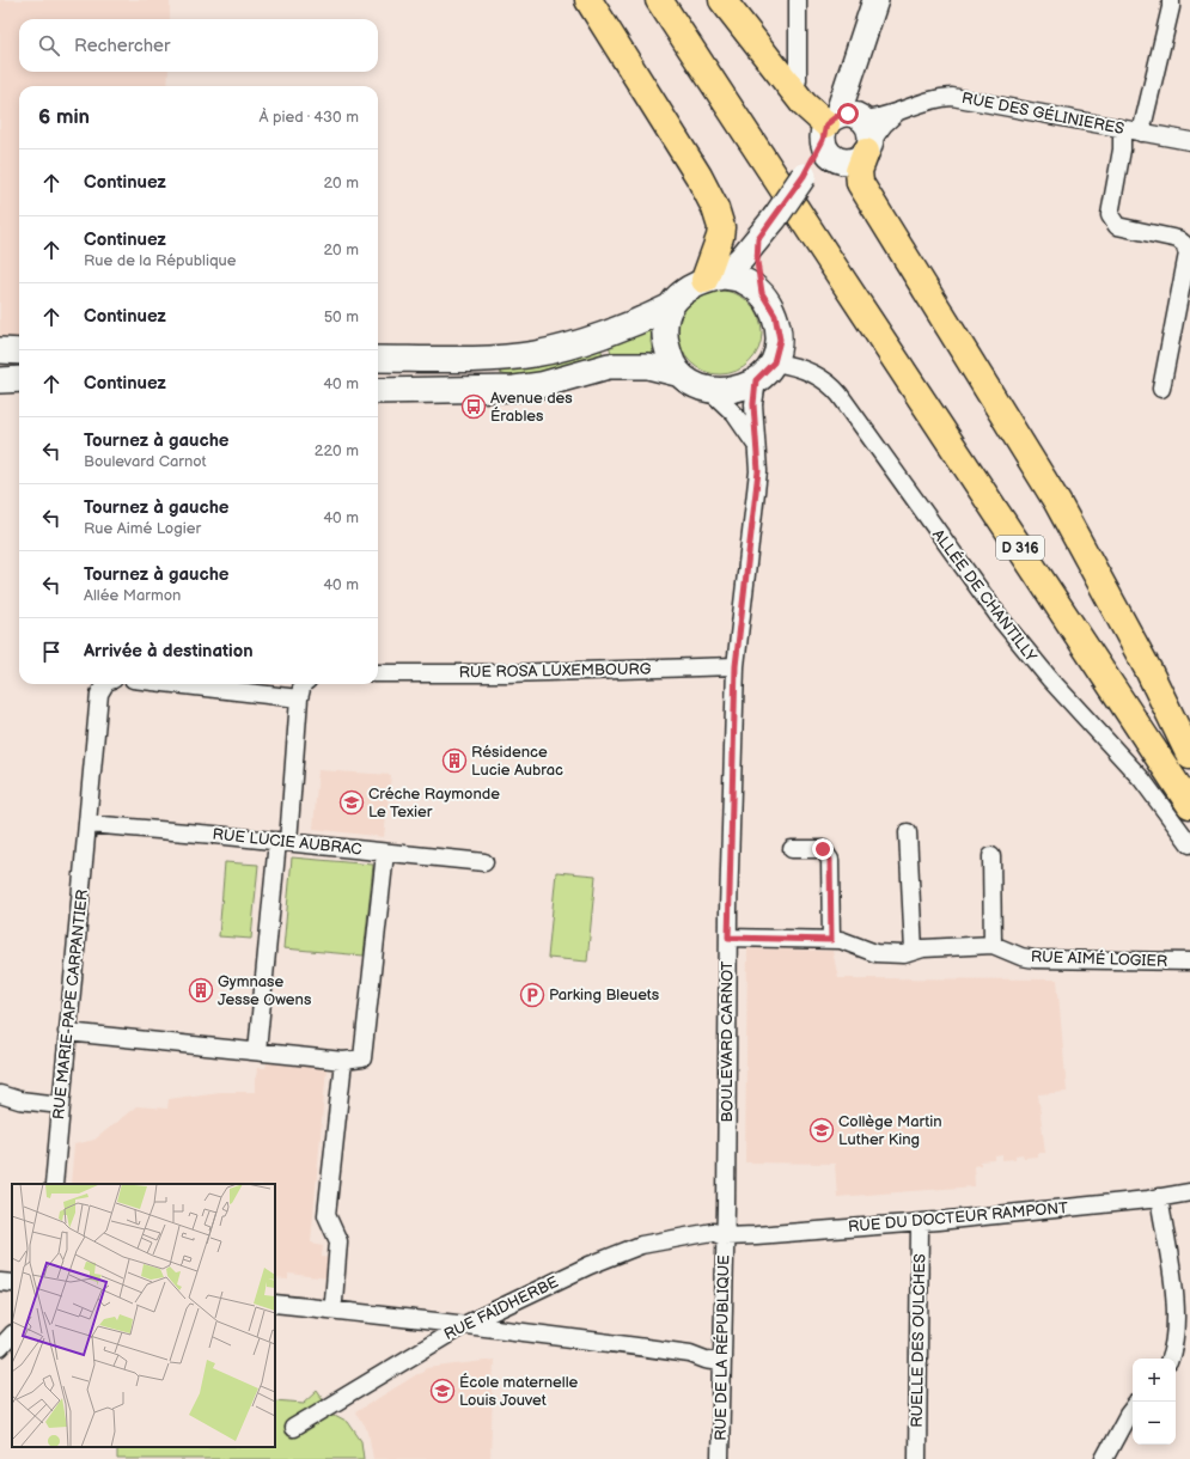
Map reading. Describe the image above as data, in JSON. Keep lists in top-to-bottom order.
{
  "streets": {
    "main road": ["D 316"],
    "street": [
      "RUE DES GÉLINIERES",
      "ALLÉE DE CHANTILLY",
      "RUE ROSA LUXEMBOURG",
      "RUE LUCIE AUBRAC",
      "RUE AIMÉ LOGIER",
      "RUE MARIE-PAPE CARPANTIER",
      "BOULEVARD CARNOT",
      "RUE DU DOCTEUR RAMPONT",
      "RUE FAIDHERBE",
      "RUELLE DES OULCHES",
      "RUE DE LA RÉPUBLIQUE"
    ]
  },
  "crossings": [
    ["ALLÉE DE CHANTILLY", "BOULEVARD CARNOT"],
    ["RUE ROSA LUXEMBOURG", "BOULEVARD CARNOT"],
    ["RUE LUCIE AUBRAC", "RUE MARIE-PAPE CARPANTIER"],
    ["RUE AIMÉ LOGIER", "BOULEVARD CARNOT"],
    ["BOULEVARD CARNOT", "RUE DU DOCTEUR RAMPONT"],
    ["BOULEVARD CARNOT", "RUE FAIDHERBE"],
    ["BOULEVARD CARNOT", "RUE DE LA RÉPUBLIQUE"],
    ["RUE DU DOCTEUR RAMPONT", "RUE FAIDHERBE"],
    ["RUE DU DOCTEUR RAMPONT", "RUELLE DES OULCHES"],
    ["RUE DU DOCTEUR RAMPONT", "RUE DE LA RÉPUBLIQUE"],
    ["RUE FAIDHERBE", "RUE DE LA RÉPUBLIQUE"]
  ],
  "places": {
    "bus stop": ["Avenue des Érables"],
    "building": ["Résidence Lucie Aubrac", "Gymnase Jesse Owens"],
    "school or university": ["Créche Raymonde Le Texier", "Collège Martin Luther King", "École maternelle Louis Jouvet"],
    "parking": ["Parking Bleuets"]
  },
  "page": {
    "search": "Rechercher",
    "heading": ["6 min", "À pied · 430 m"],
    "list": [
      ["Continuez", "20 m"],
      ["Continuez", "Rue de la République", "20 m"],
      ["Continuez", "50 m"],
      ["Continuez", "40 m"],
      ["Tournez à gauche", "Boulevard Carnot", "220 m"],
      ["Tournez à gauche", "Rue Aimé Logier", "40 m"],
      ["Tournez à gauche", "Allée Marmon", "40 m"],
      "Arrivée à destination"
    ],
    "map_buttons": ["+", "−"]
  }
}
